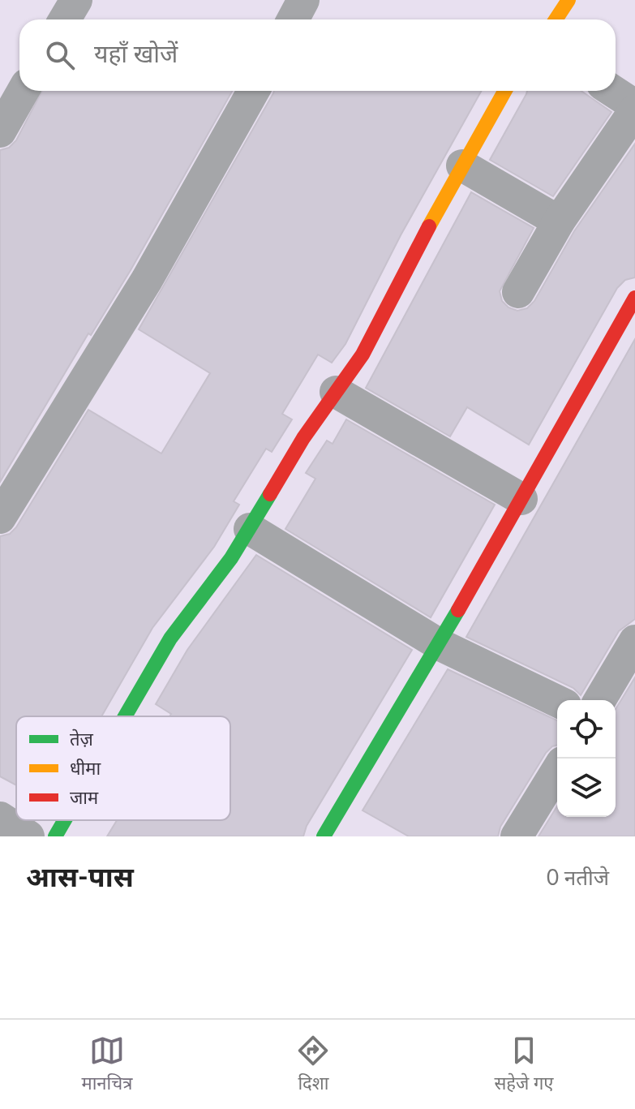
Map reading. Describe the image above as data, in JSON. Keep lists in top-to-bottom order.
{
  "legend": ["तेज़", "धीमा", "जाम"],
  "page": {
    "search": "यहाँ खोजें",
    "heading": ["आस-पास", "0 नतीजे"],
    "nav": ["मानचित्र", "दिशा", "सहेजे गए"]
  }
}
